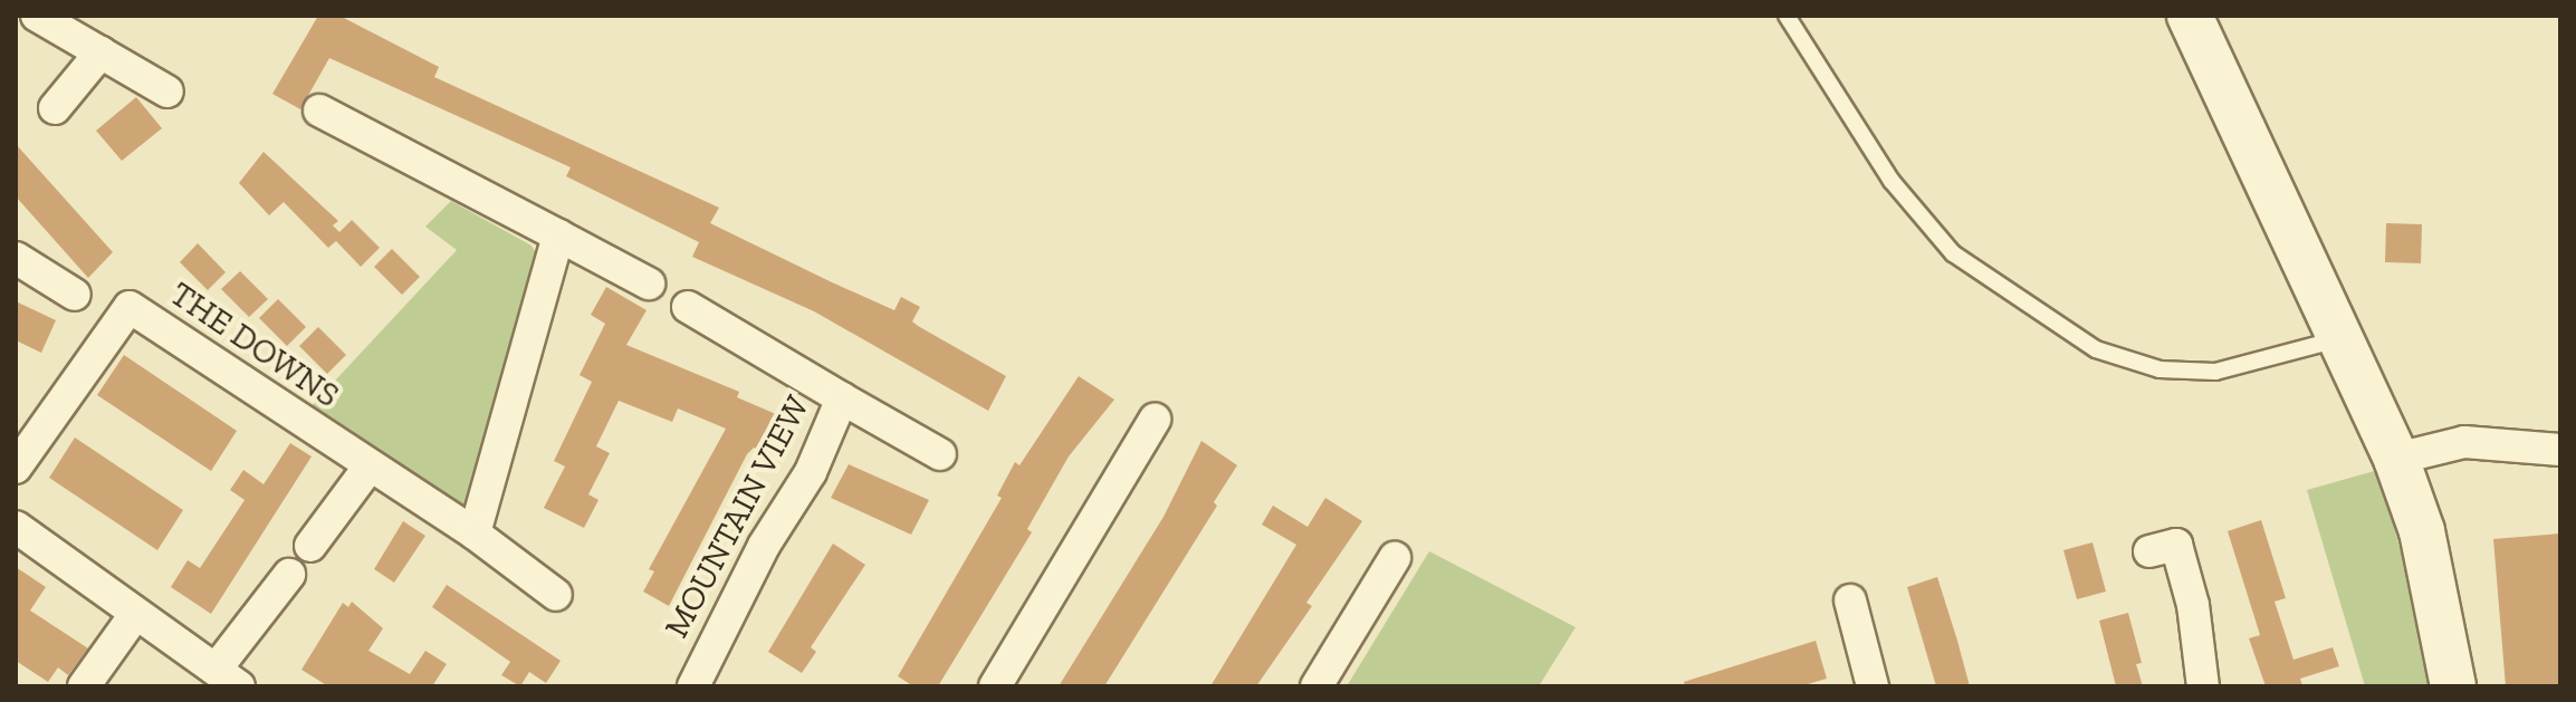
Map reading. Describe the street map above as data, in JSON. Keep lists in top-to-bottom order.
{
  "streets": {
    "street": ["THE DOWNS", "MOUNTAIN VIEW"]
  }
}
